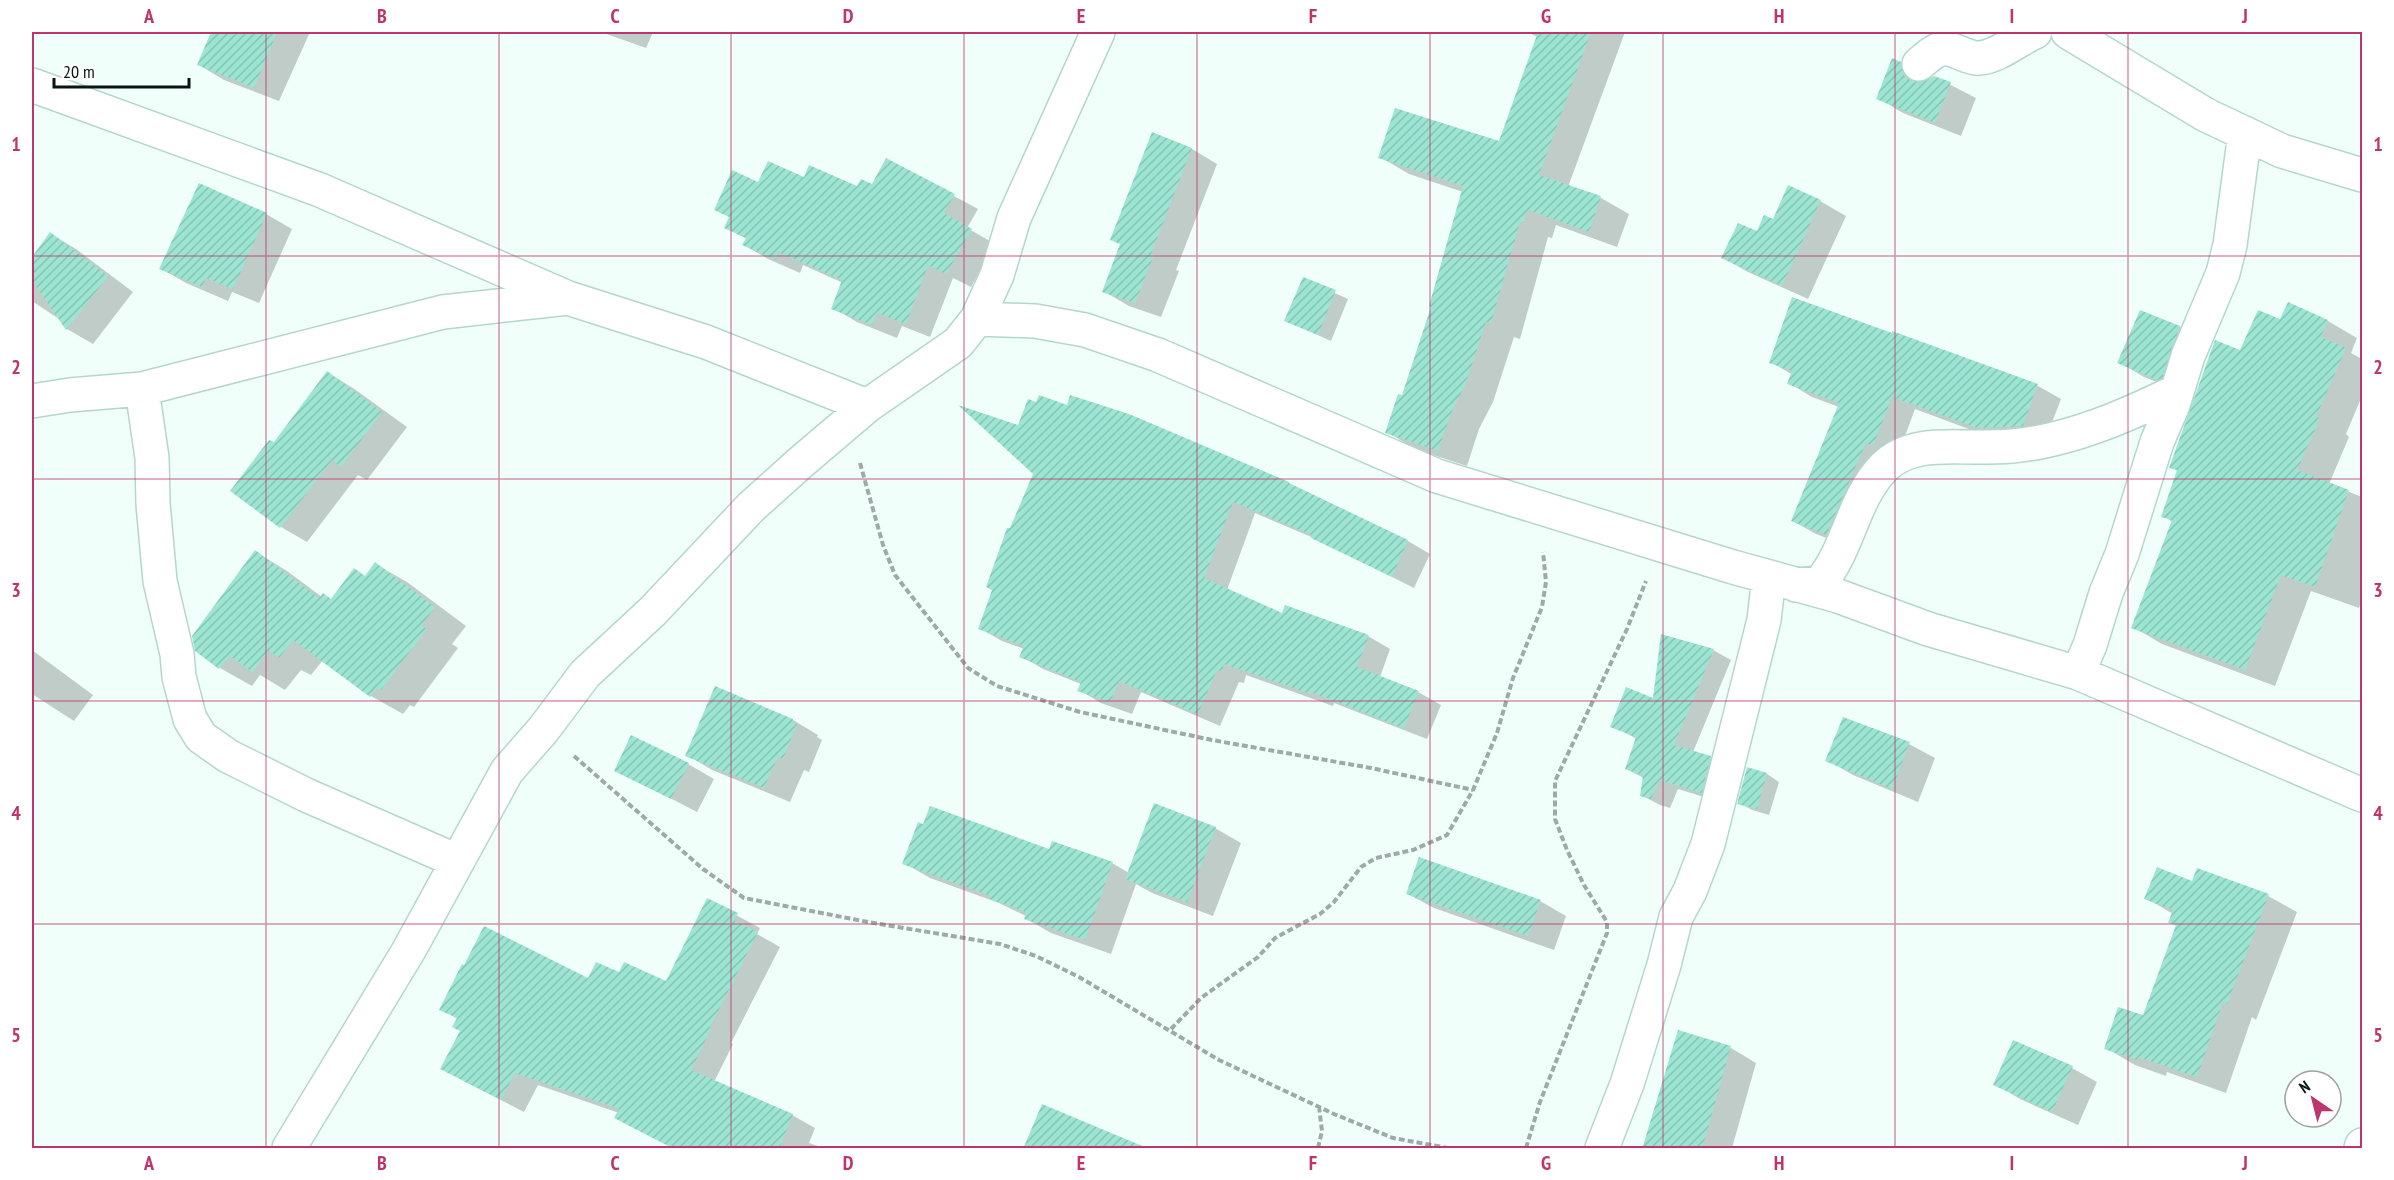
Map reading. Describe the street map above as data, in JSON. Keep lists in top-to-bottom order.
{
  "scale_bar": "20 m",
  "north": "top left",
  "grid": {
    "columns": [
      "A",
      "B",
      "C",
      "D",
      "E",
      "F",
      "G",
      "H",
      "I",
      "J"
    ],
    "rows": [
      "1",
      "2",
      "3",
      "4",
      "5"
    ]
  }
}
